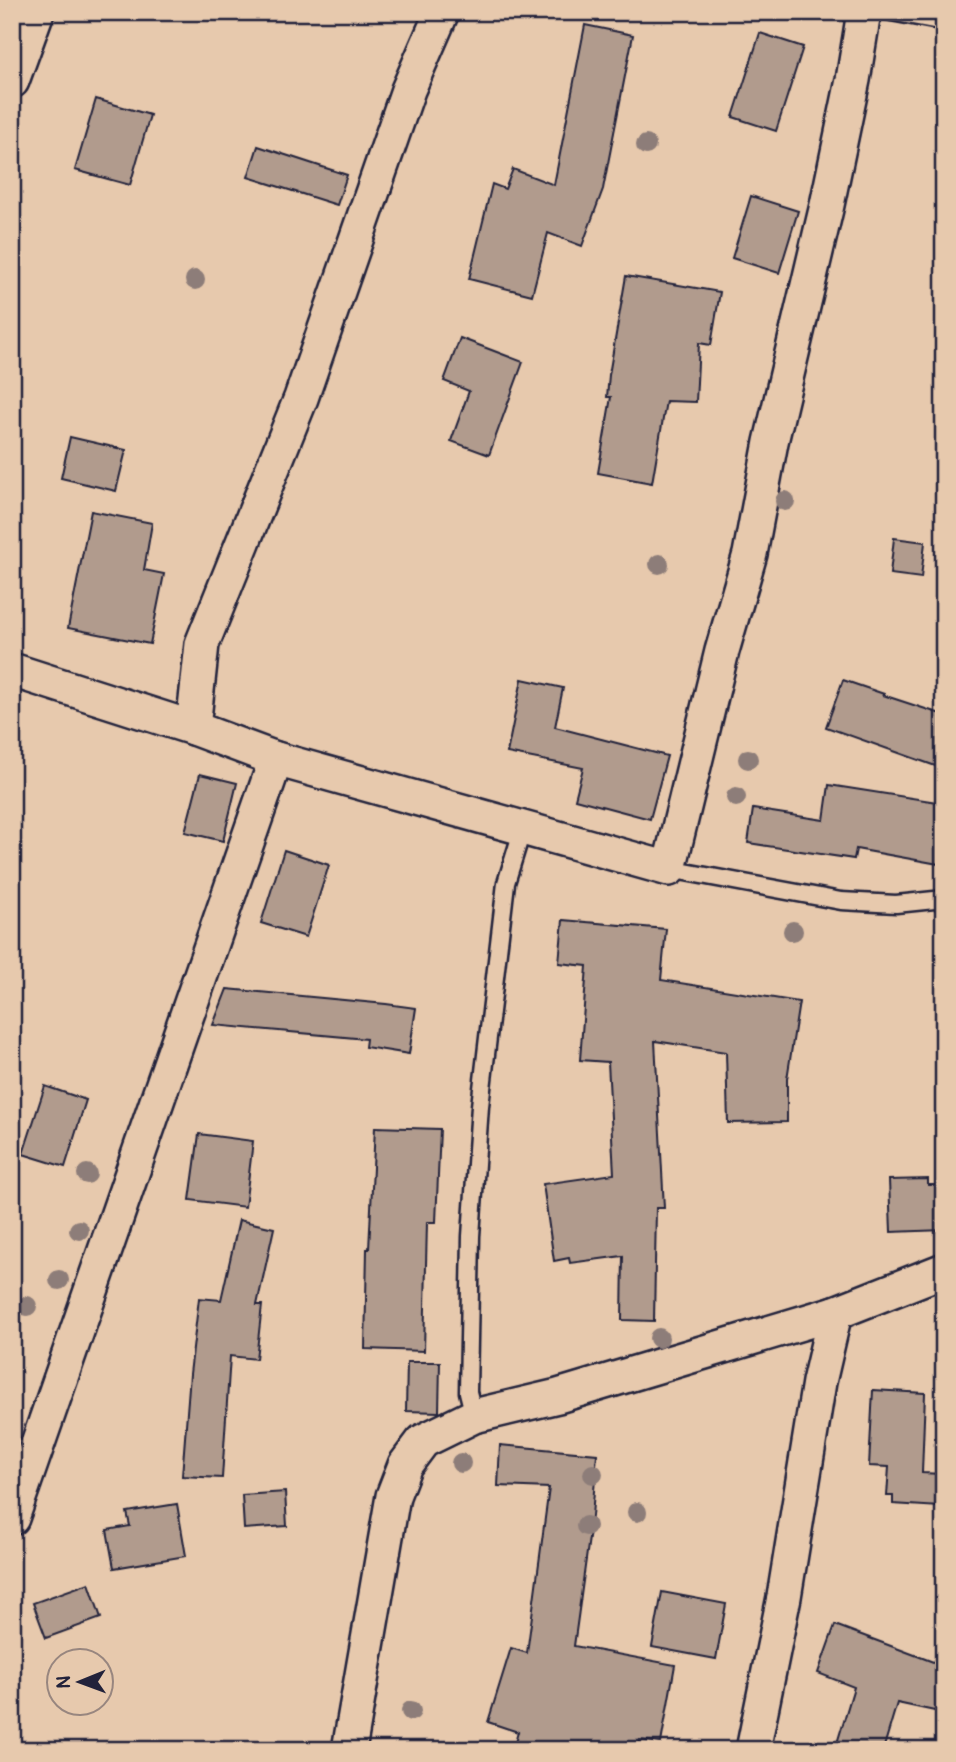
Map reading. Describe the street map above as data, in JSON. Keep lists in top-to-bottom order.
{
  "north": "left"
}
